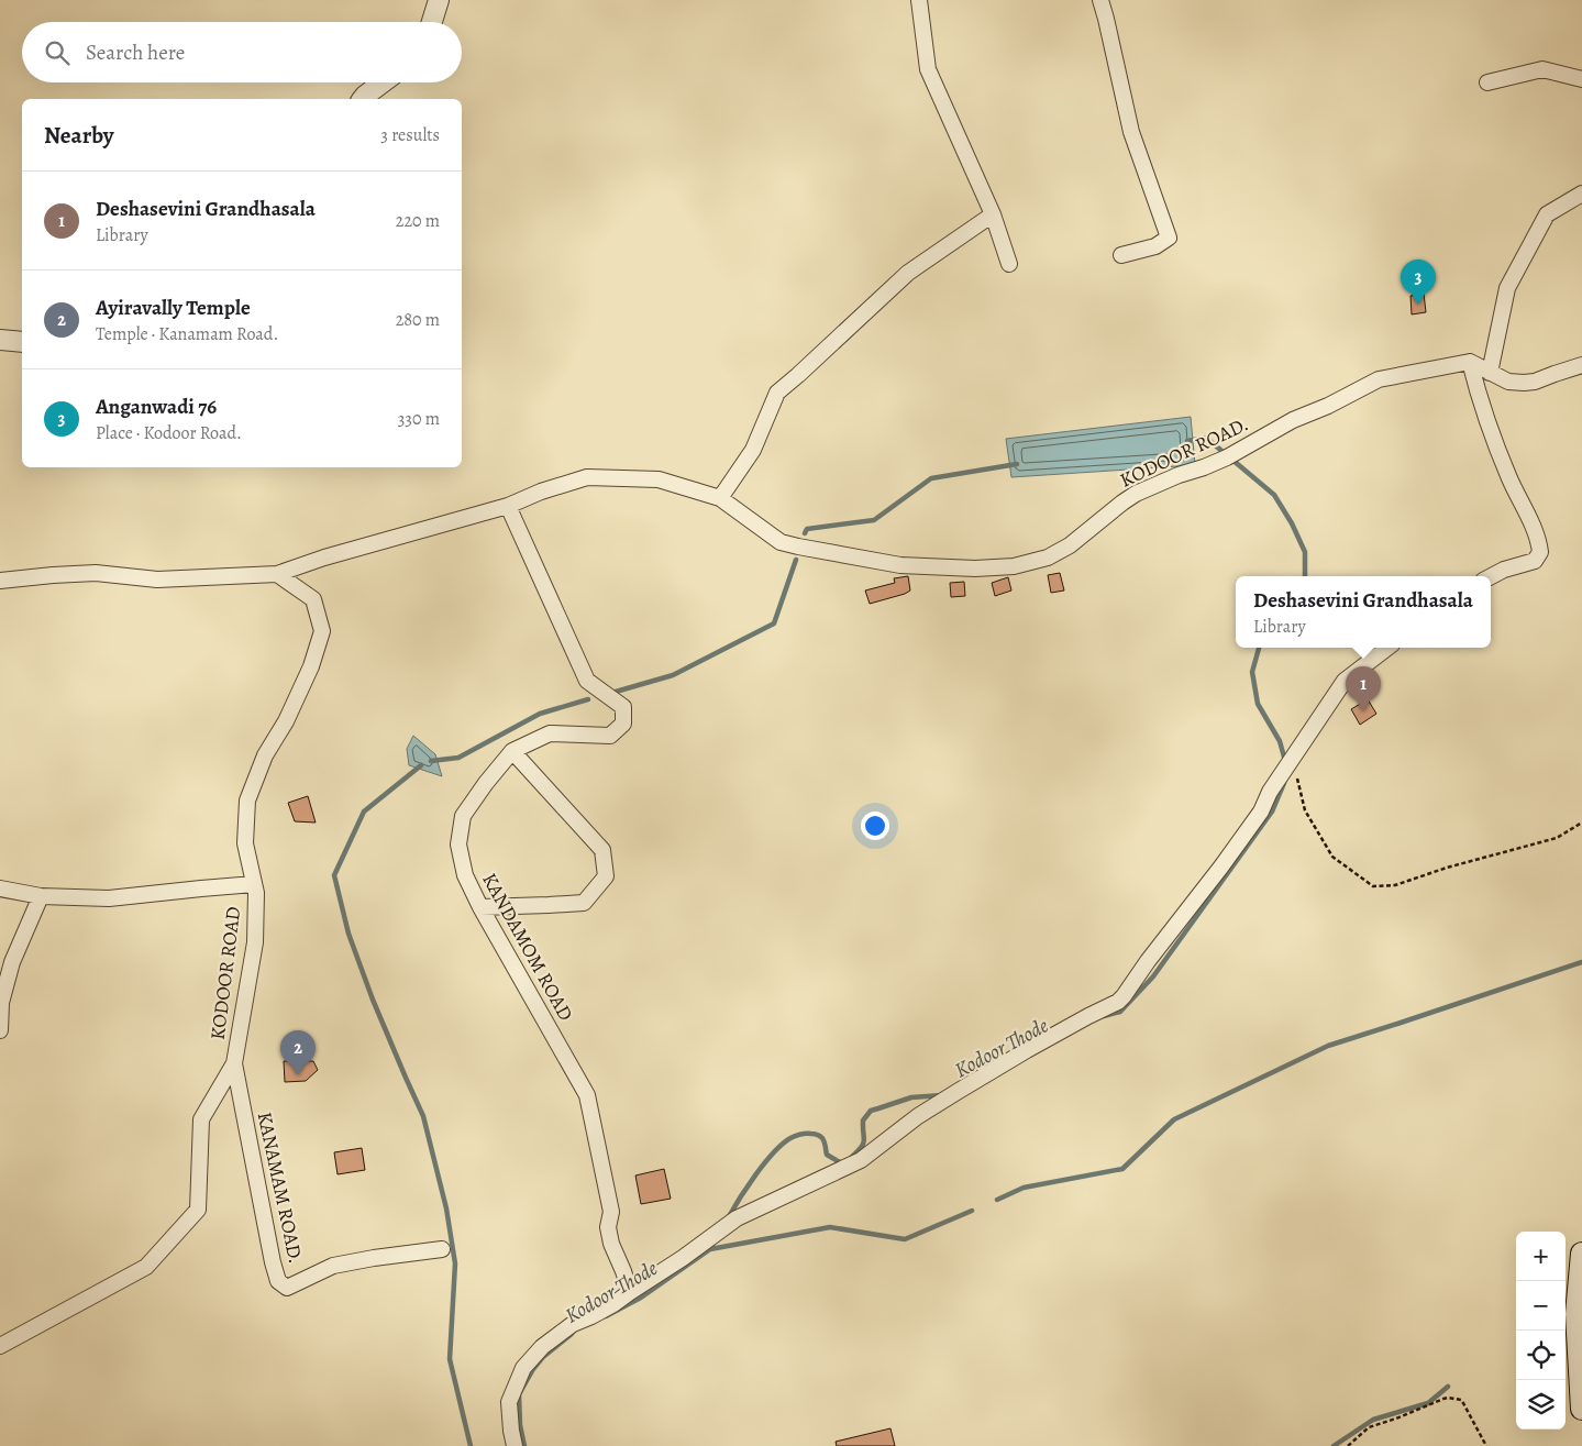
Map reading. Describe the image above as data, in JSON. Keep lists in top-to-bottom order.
{
  "streets": {
    "street": [
      "KODOOR ROAD.",
      "KANDAMOM ROAD",
      "KODOOR ROAD",
      "KANAMAM ROAD."
    ]
  },
  "crossings": [
    ["KODOOR ROAD.", "KANDAMOM ROAD"],
    ["KODOOR ROAD.", "KODOOR ROAD"],
    ["KODOOR ROAD", "KANAMAM ROAD."]
  ],
  "water": ["Kodoor Thode"],
  "page": {
    "search": "Search here",
    "heading": ["Nearby", "3 results"],
    "list": [
      {
        "mark": "1",
        "name": "Deshasevini Grandhasala",
        "note": "Library",
        "value": "220 m"
      },
      {
        "mark": "2",
        "name": "Ayiravally Temple",
        "note": "Temple · Kanamam Road.",
        "value": "280 m"
      },
      {
        "mark": "3",
        "name": "Anganwadi 76",
        "note": "Place · Kodoor Road.",
        "value": "330 m"
      }
    ],
    "pins": ["3", "1", "2"],
    "popup": ["Deshasevini Grandhasala", "Library"],
    "map_buttons": ["+", "−"]
  }
}
